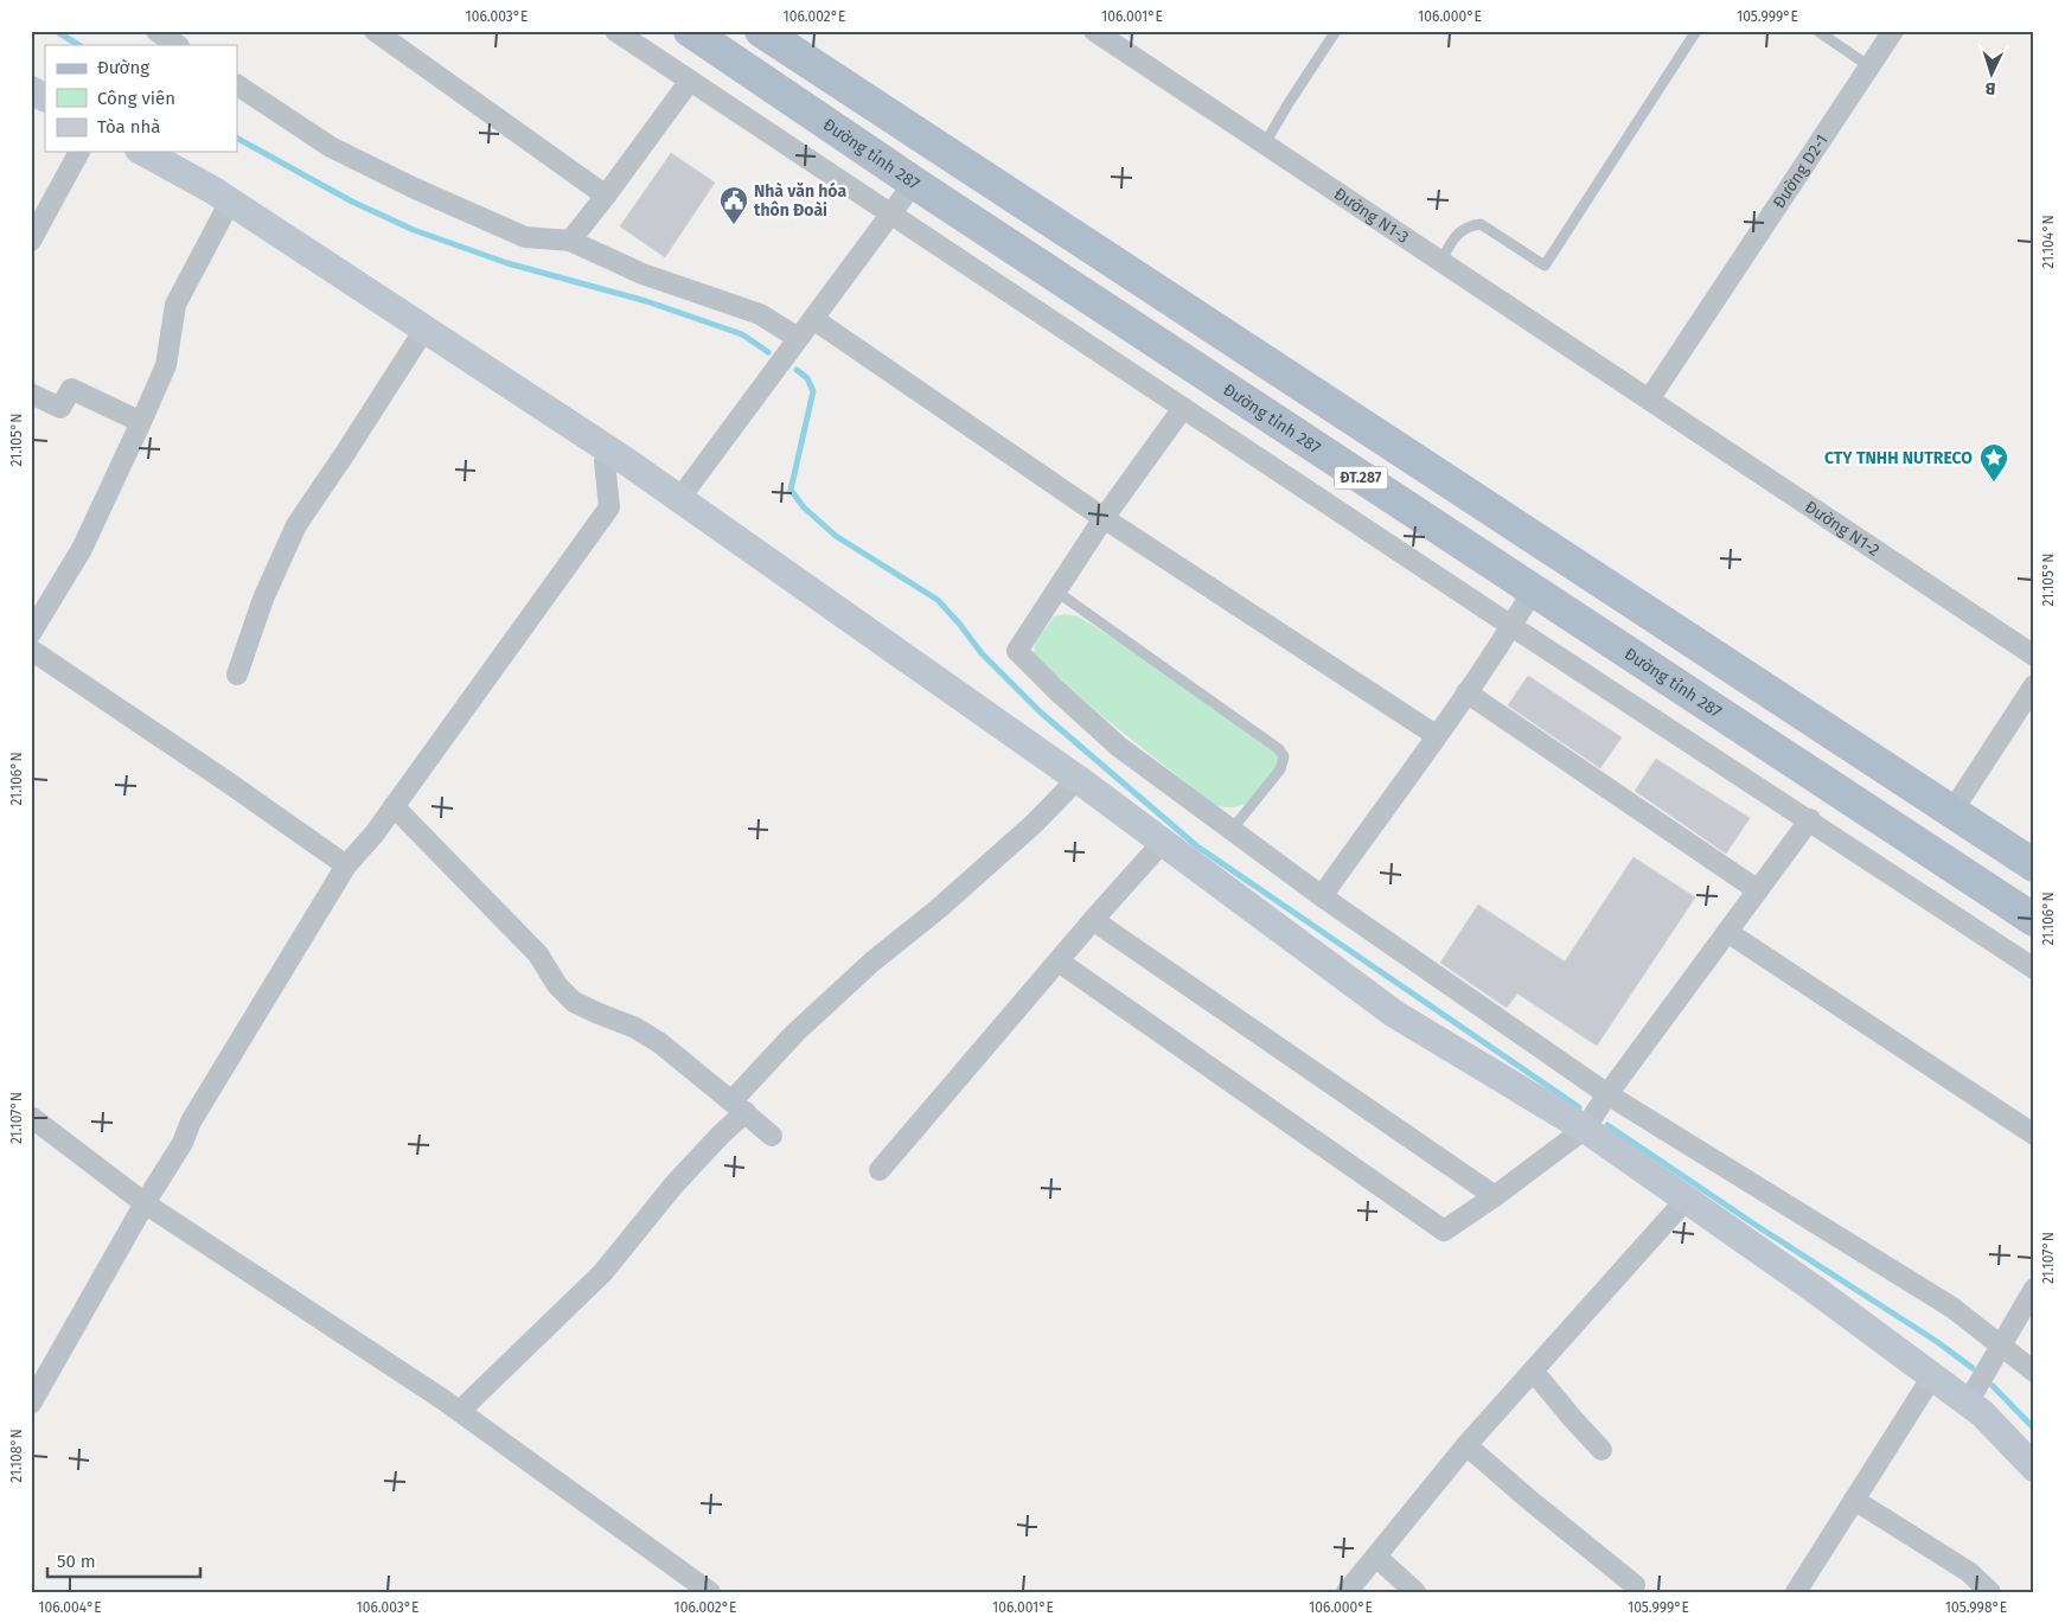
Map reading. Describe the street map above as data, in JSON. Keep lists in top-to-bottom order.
{
  "streets": {
    "main road": ["Đường tỉnh 287", "ĐT.287"],
    "street": ["Đường D2-1", "Đường N1-3", "Đường N1-2"]
  },
  "crossings": [
    ["Đường D2-1", "Đường N1-3"],
    ["Đường D2-1", "Đường N1-2"],
    ["Đường N1-3", "Đường N1-2"]
  ],
  "places": {
    "public building": ["Nhà văn hóa thôn Đoài"],
    "place": ["CTY TNHH NUTRECO"]
  },
  "legend": ["Đường", "Công viên", "Tòa nhà"],
  "scale_bar": "50 m",
  "north": "bottom",
  "coordinates": [
    "106.003°E",
    "106.002°E",
    "106.001°E",
    "106.000°E",
    "105.999°E",
    "21.104°N",
    "21.105°N",
    "21.106°N",
    "21.107°N",
    "21.108°N",
    "106.004°E",
    "105.998°E"
  ]
}
